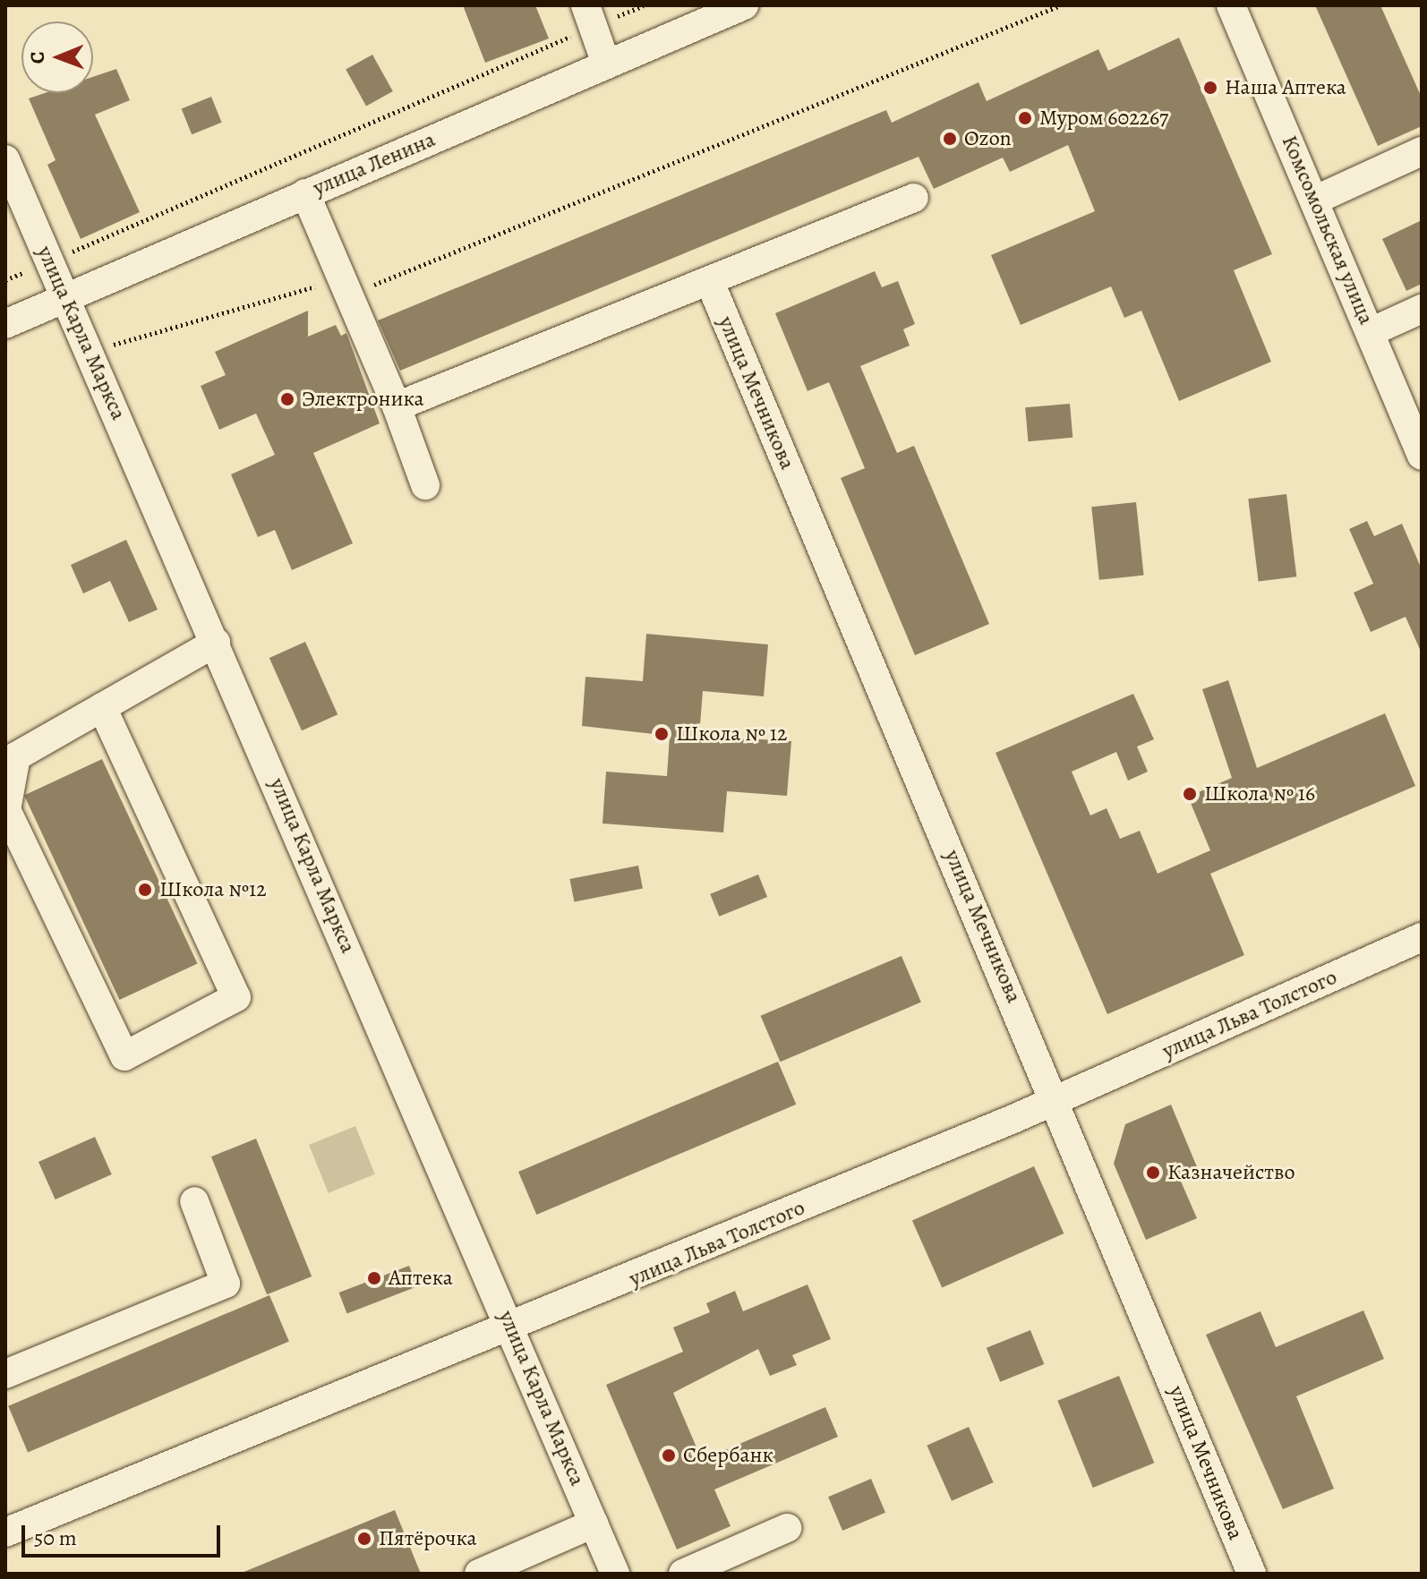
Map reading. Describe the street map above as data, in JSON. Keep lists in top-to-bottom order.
{
  "streets": {
    "street": [
      "улица Ленина",
      "Комсомольская улица",
      "улица Карла Маркса",
      "улица Мечникова",
      "улица Льва Толстого"
    ]
  },
  "crossings": [
    ["улица Ленина", "улица Карла Маркса"],
    ["улица Карла Маркса", "улица Льва Толстого"],
    ["улица Мечникова", "улица Льва Толстого"]
  ],
  "places": [
    "Наша Аптека",
    "Муром 602267",
    "Ozon",
    "Электроника",
    "Школа № 12",
    "Школа № 16",
    "Школа №12",
    "Казначейство",
    "Аптека",
    "Сбербанк",
    "Пятёрочка"
  ],
  "scale_bar": "50 m",
  "north": "left"
}
